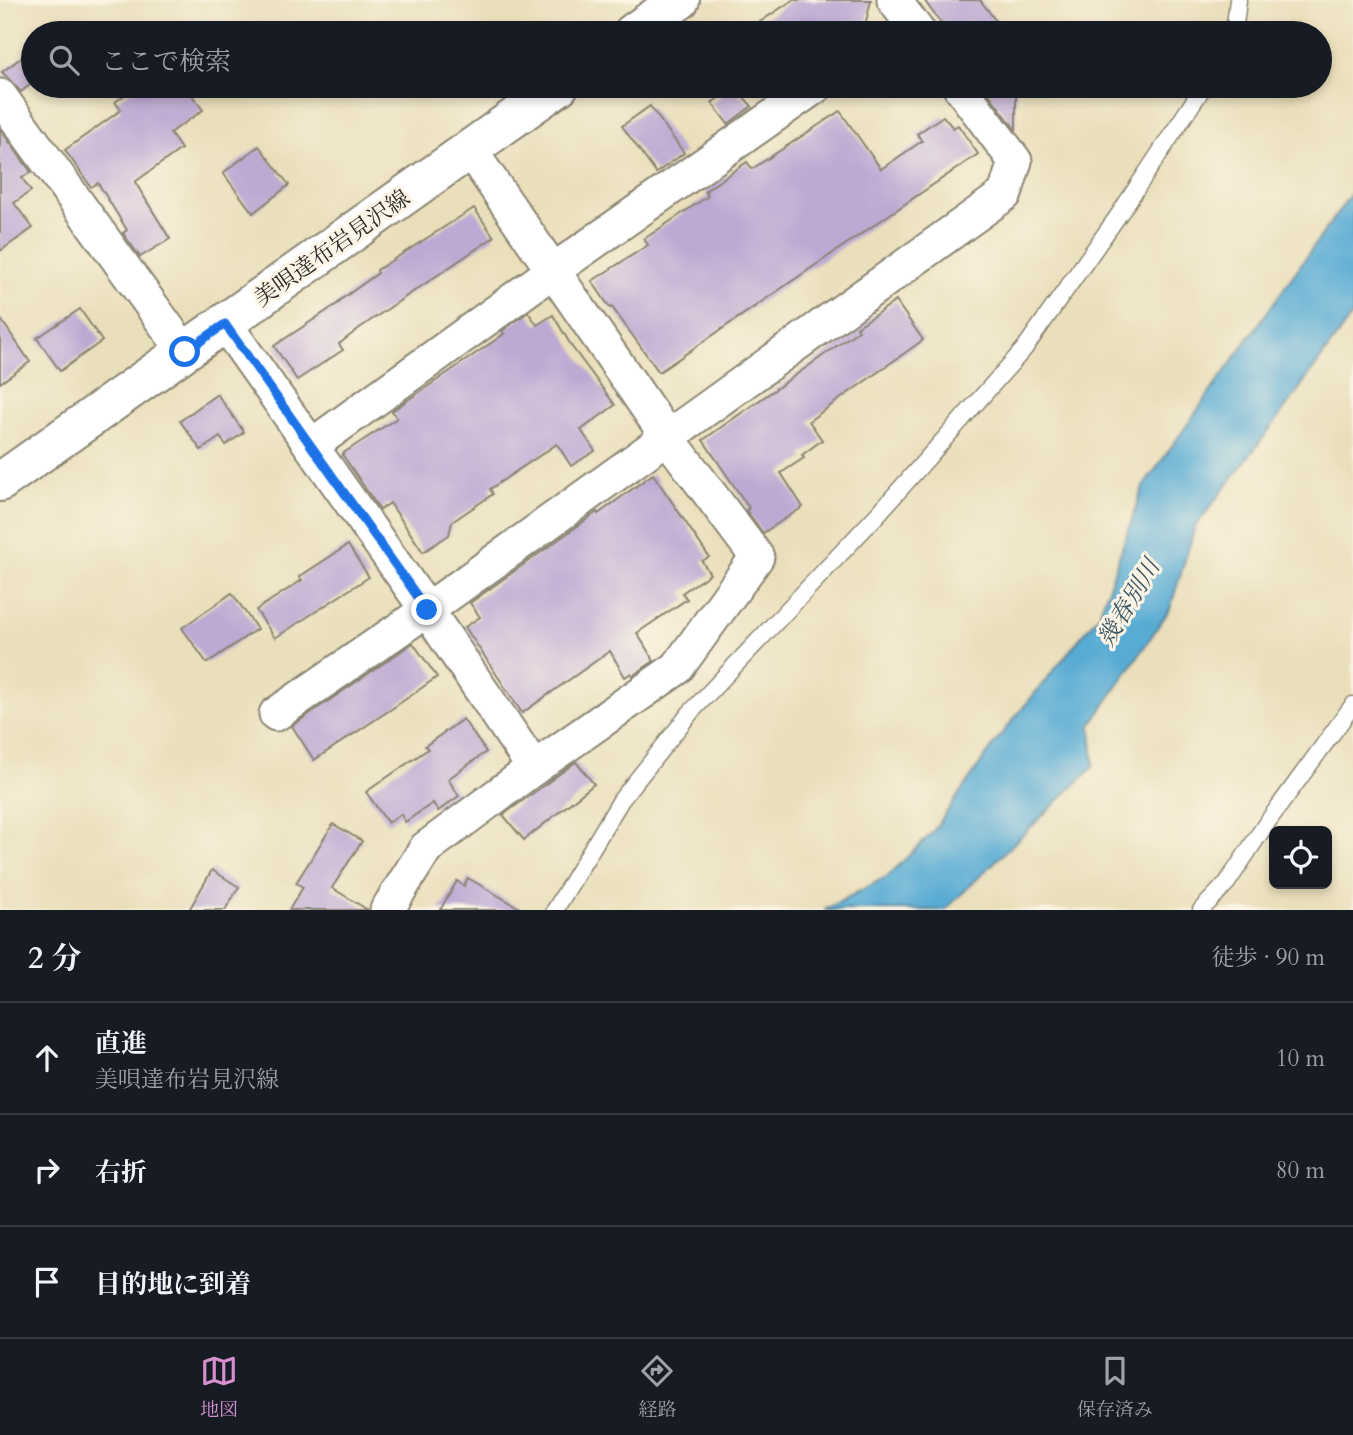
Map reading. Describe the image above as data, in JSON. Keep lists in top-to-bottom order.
{
  "streets": {
    "main road": ["美唄達布岩見沢線"]
  },
  "water": ["幾春別川"],
  "page": {
    "search": "ここで検索",
    "heading": ["2 分", "徒歩 · 90 m"],
    "list": [
      ["直進", "美唄達布岩見沢線", "10 m"],
      ["右折", "80 m"],
      "目的地に到着"
    ],
    "nav": ["地図", "経路", "保存済み"]
  }
}
